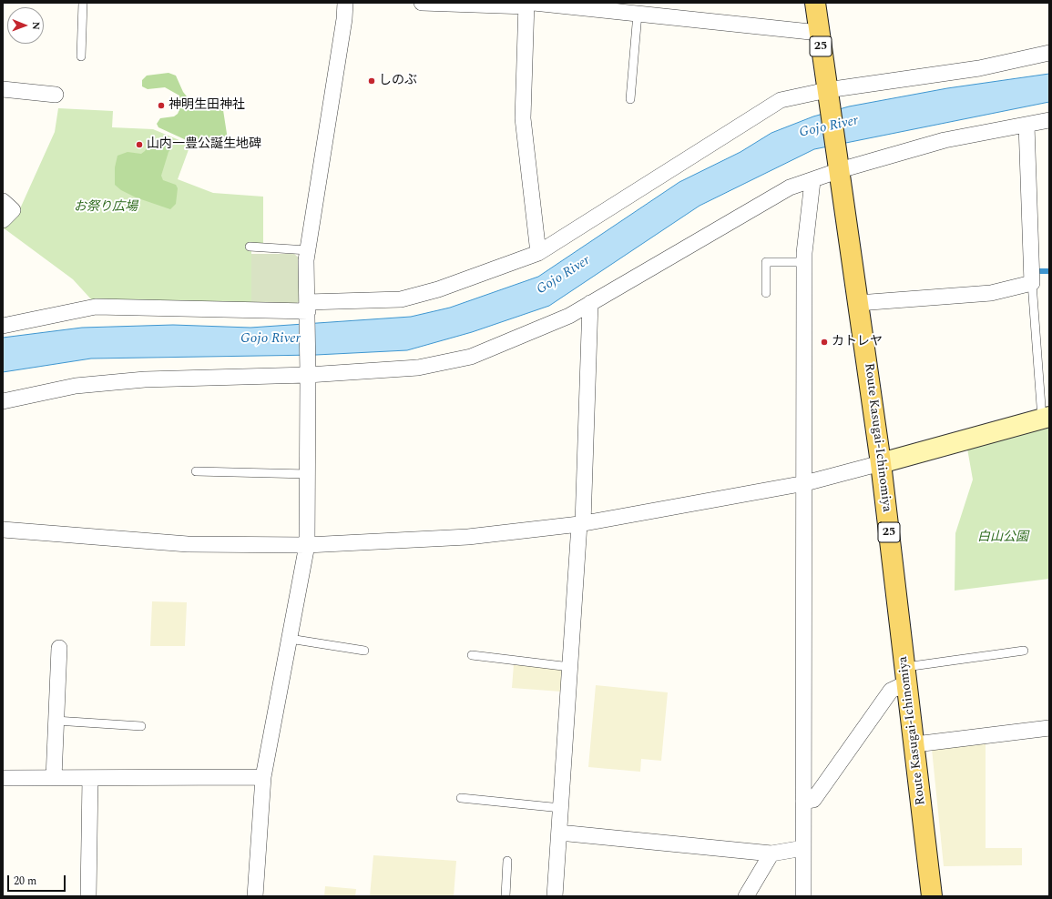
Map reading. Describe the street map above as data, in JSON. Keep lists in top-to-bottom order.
{
  "streets": {
    "main road": ["25", "Route Kasugai-Ichinomiya"]
  },
  "water": ["Gojo River"],
  "parks": ["お祭り広場", "白山公園"],
  "places": [
    "しのぶ",
    "神明生田神社",
    "山内一豊公誕生地碑",
    "カトレヤ"
  ],
  "scale_bar": "20 m",
  "north": "right"
}
